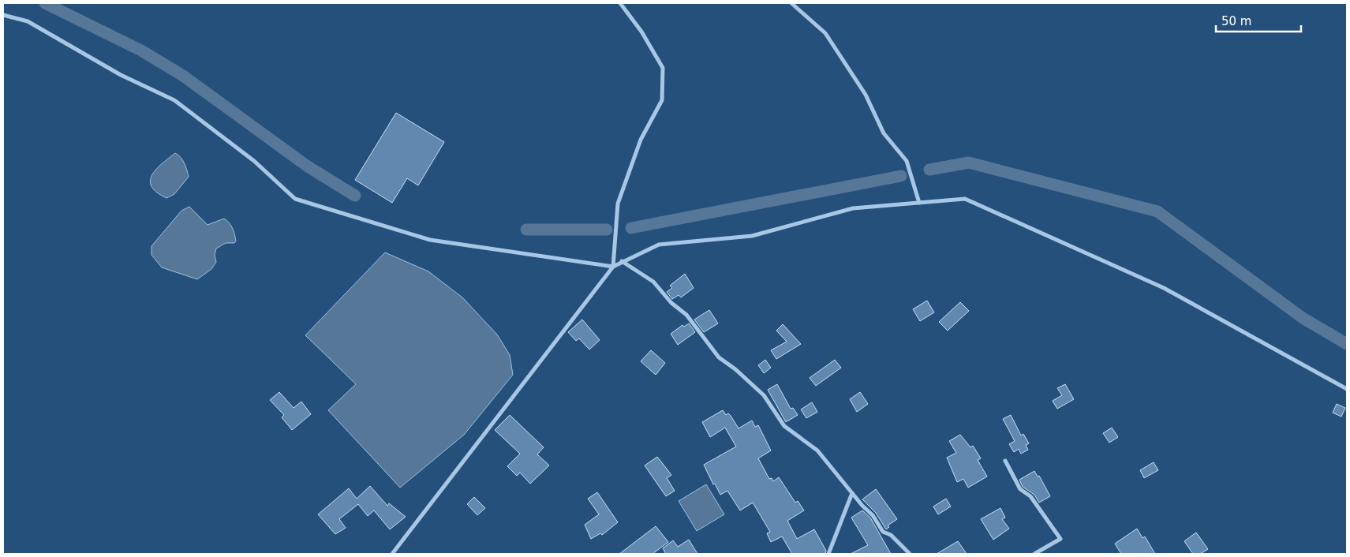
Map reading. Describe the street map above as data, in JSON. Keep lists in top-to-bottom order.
{
  "scale_bar": "50 m"
}
